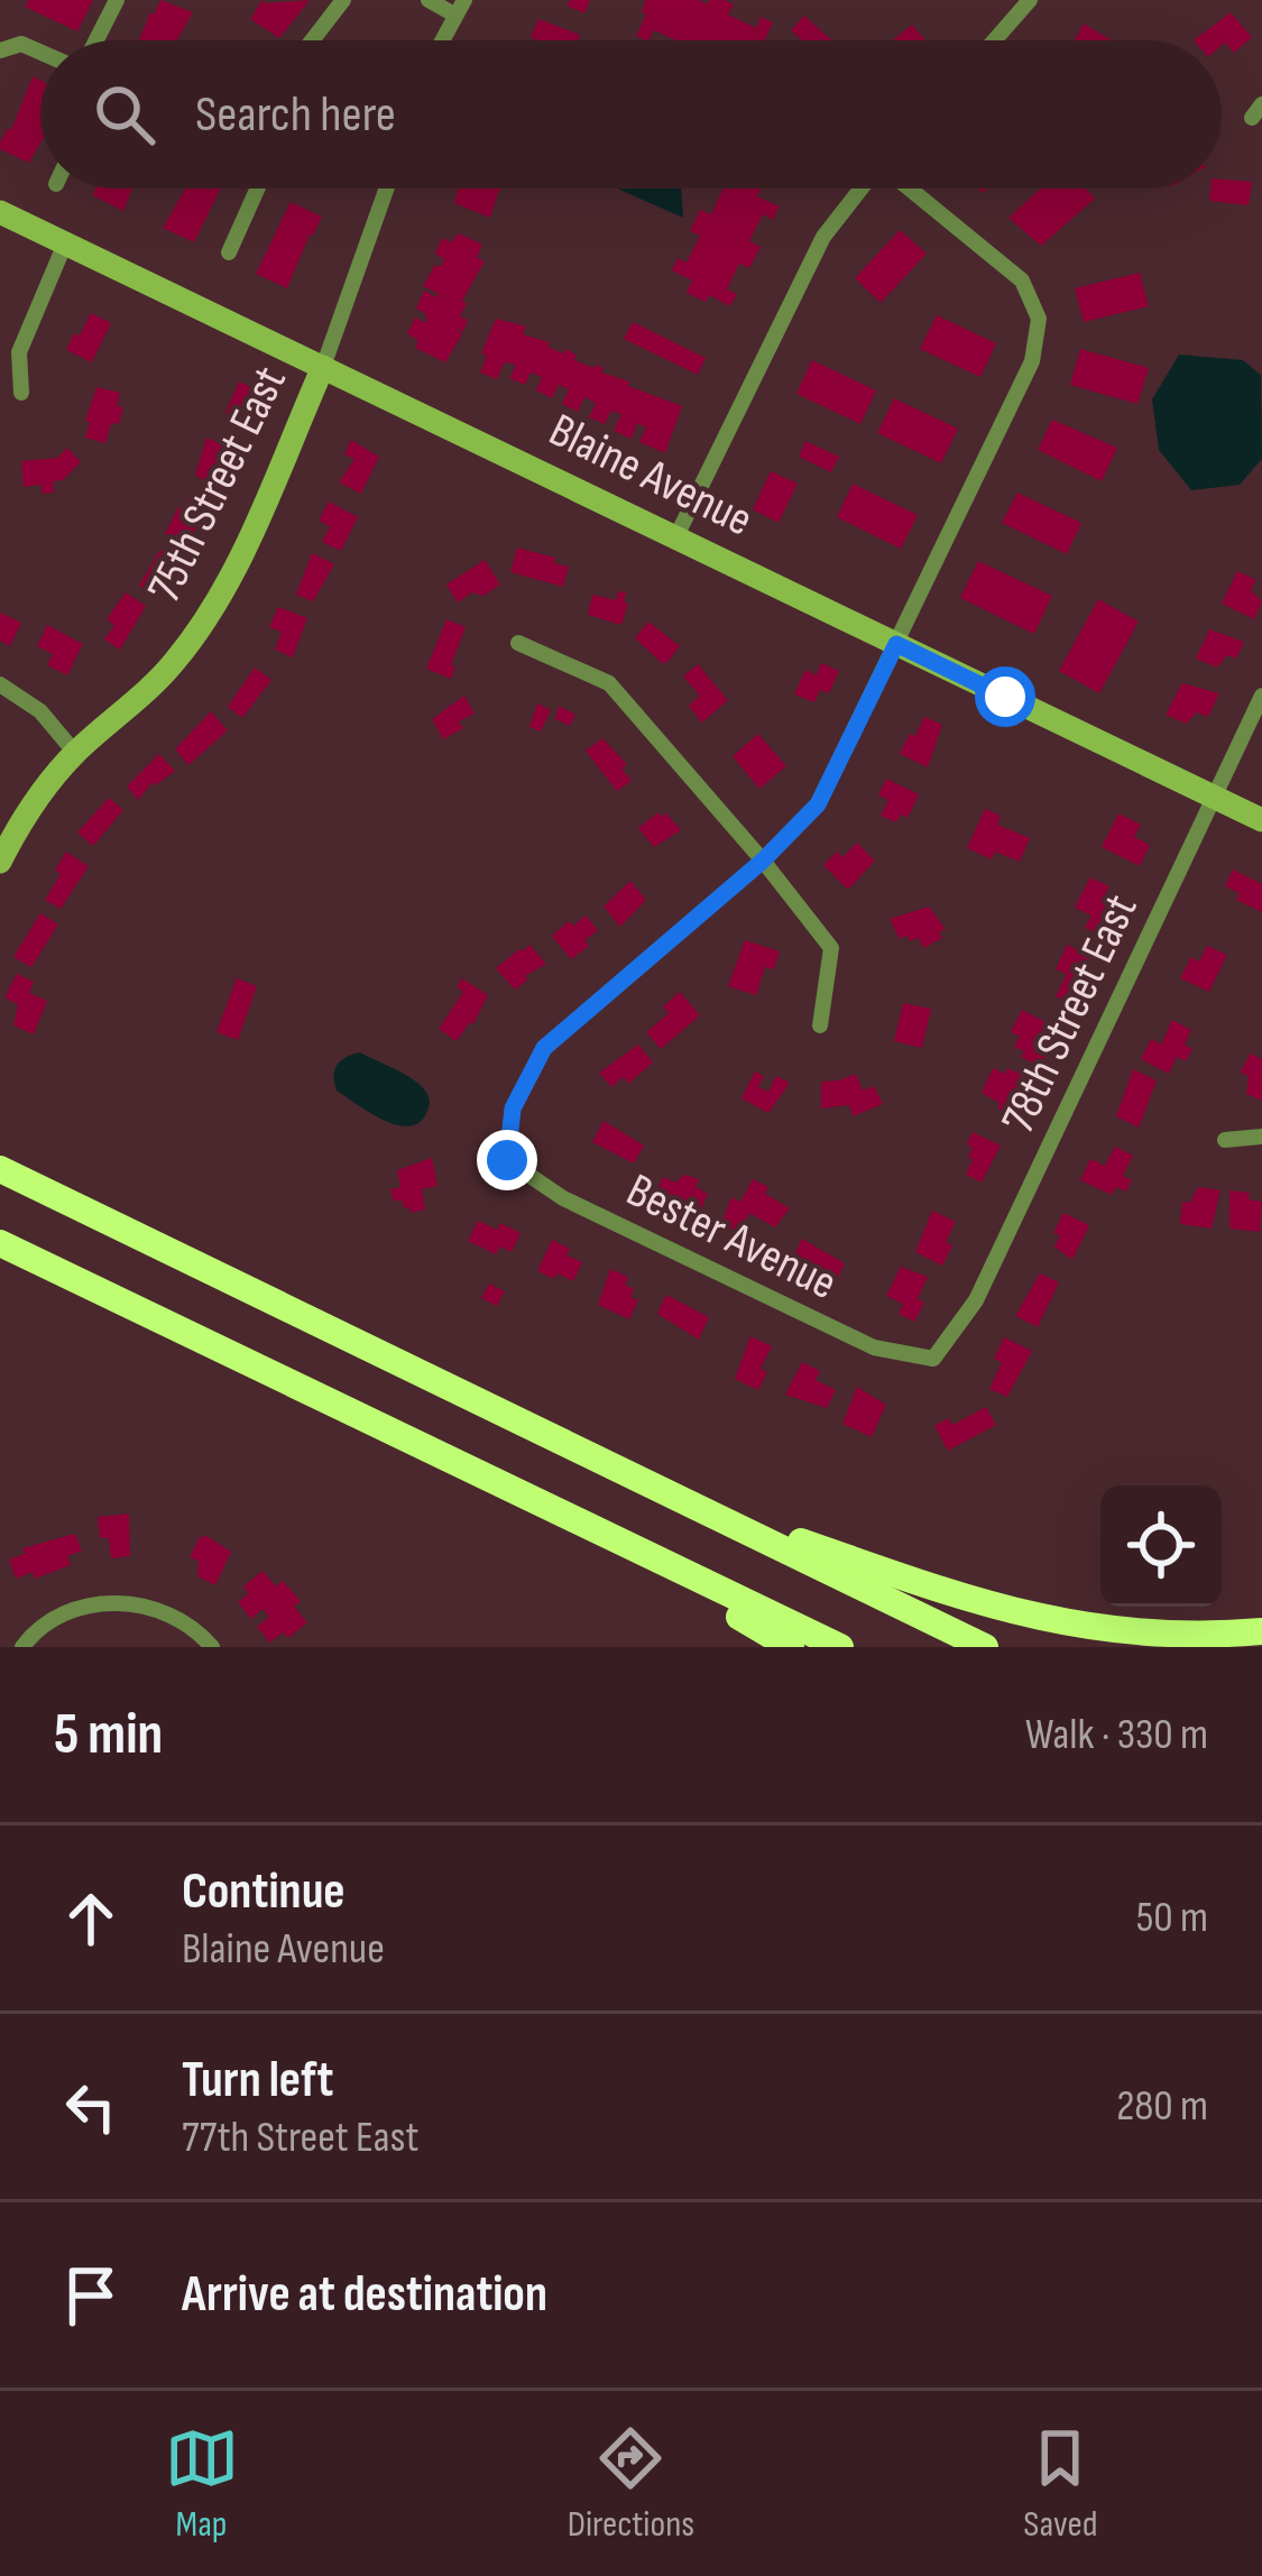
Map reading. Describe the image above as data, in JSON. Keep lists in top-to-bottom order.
{
  "streets": {
    "street": [
      "Blaine Avenue",
      "75th Street East",
      "78th Street East",
      "Bester Avenue"
    ]
  },
  "crossings": [
    ["Blaine Avenue", "75th Street East"],
    ["Blaine Avenue", "78th Street East"],
    ["78th Street East", "Bester Avenue"]
  ],
  "page": {
    "search": "Search here",
    "heading": ["5 min", "Walk · 330 m"],
    "list": [
      ["Continue", "Blaine Avenue", "50 m"],
      ["Turn left", "77th Street East", "280 m"],
      "Arrive at destination"
    ],
    "nav": ["Map", "Directions", "Saved"]
  }
}
